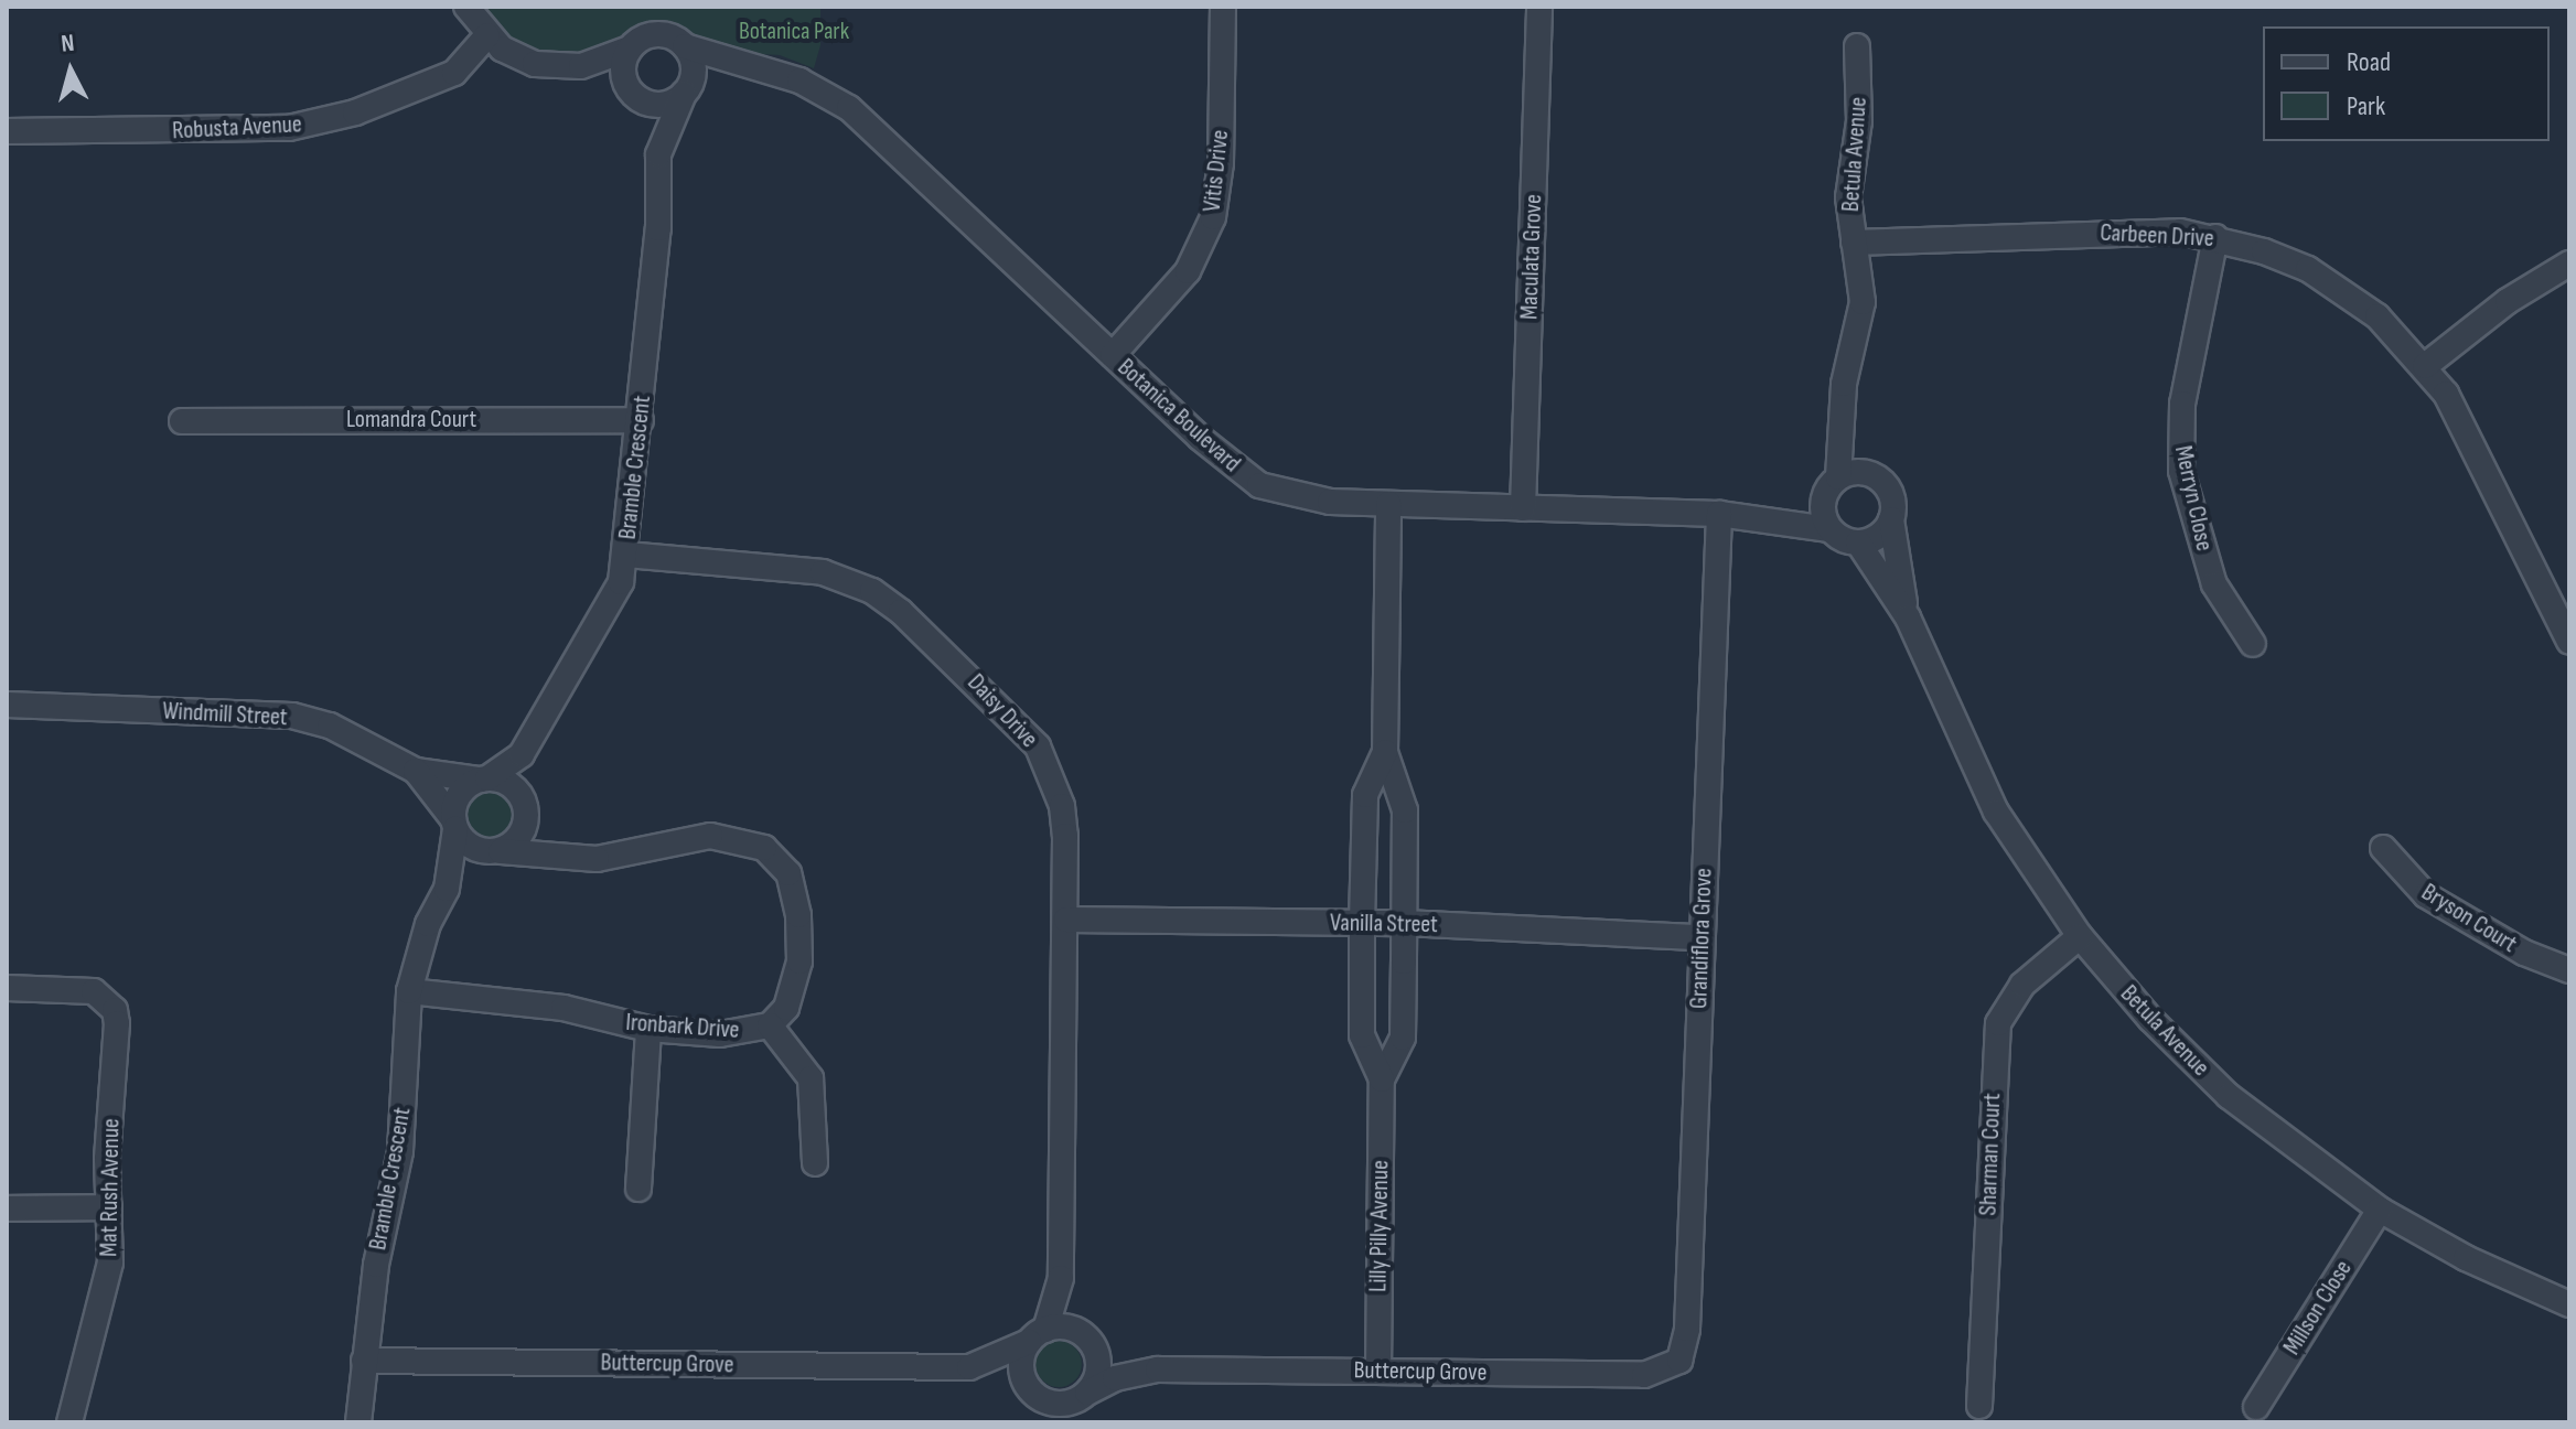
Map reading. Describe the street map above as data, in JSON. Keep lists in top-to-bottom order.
{
  "streets": {
    "street": [
      "Robusta Avenue",
      "Betula Avenue",
      "Vitis Drive",
      "Carbeen Drive",
      "Maculata Grove",
      "Botanica Boulevard",
      "Lomandra Court",
      "Bramble Crescent",
      "Merryn Close",
      "Daisy Drive",
      "Windmill Street",
      "Bryson Court",
      "Vanilla Street",
      "Grandiflora Grove",
      "Ironbark Drive",
      "Sharman Court",
      "Mat Rush Avenue",
      "Lilly Pilly Avenue",
      "Millson Close",
      "Buttercup Grove"
    ]
  },
  "crossings": [
    ["Betula Avenue", "Carbeen Drive"],
    ["Betula Avenue", "Botanica Boulevard"],
    ["Betula Avenue", "Sharman Court"],
    ["Betula Avenue", "Millson Close"],
    ["Vitis Drive", "Botanica Boulevard"],
    ["Carbeen Drive", "Merryn Close"],
    ["Maculata Grove", "Botanica Boulevard"],
    ["Botanica Boulevard", "Bramble Crescent"],
    ["Botanica Boulevard", "Grandiflora Grove"],
    ["Botanica Boulevard", "Lilly Pilly Avenue"],
    ["Lomandra Court", "Bramble Crescent"],
    ["Bramble Crescent", "Daisy Drive"],
    ["Bramble Crescent", "Windmill Street"],
    ["Bramble Crescent", "Ironbark Drive"],
    ["Bramble Crescent", "Buttercup Grove"],
    ["Daisy Drive", "Vanilla Street"],
    ["Daisy Drive", "Buttercup Grove"],
    ["Windmill Street", "Ironbark Drive"],
    ["Vanilla Street", "Grandiflora Grove"],
    ["Vanilla Street", "Lilly Pilly Avenue"],
    ["Grandiflora Grove", "Buttercup Grove"],
    ["Lilly Pilly Avenue", "Buttercup Grove"]
  ],
  "parks": ["Botanica Park"],
  "legend": ["Road", "Park"],
  "north": "top"
}
